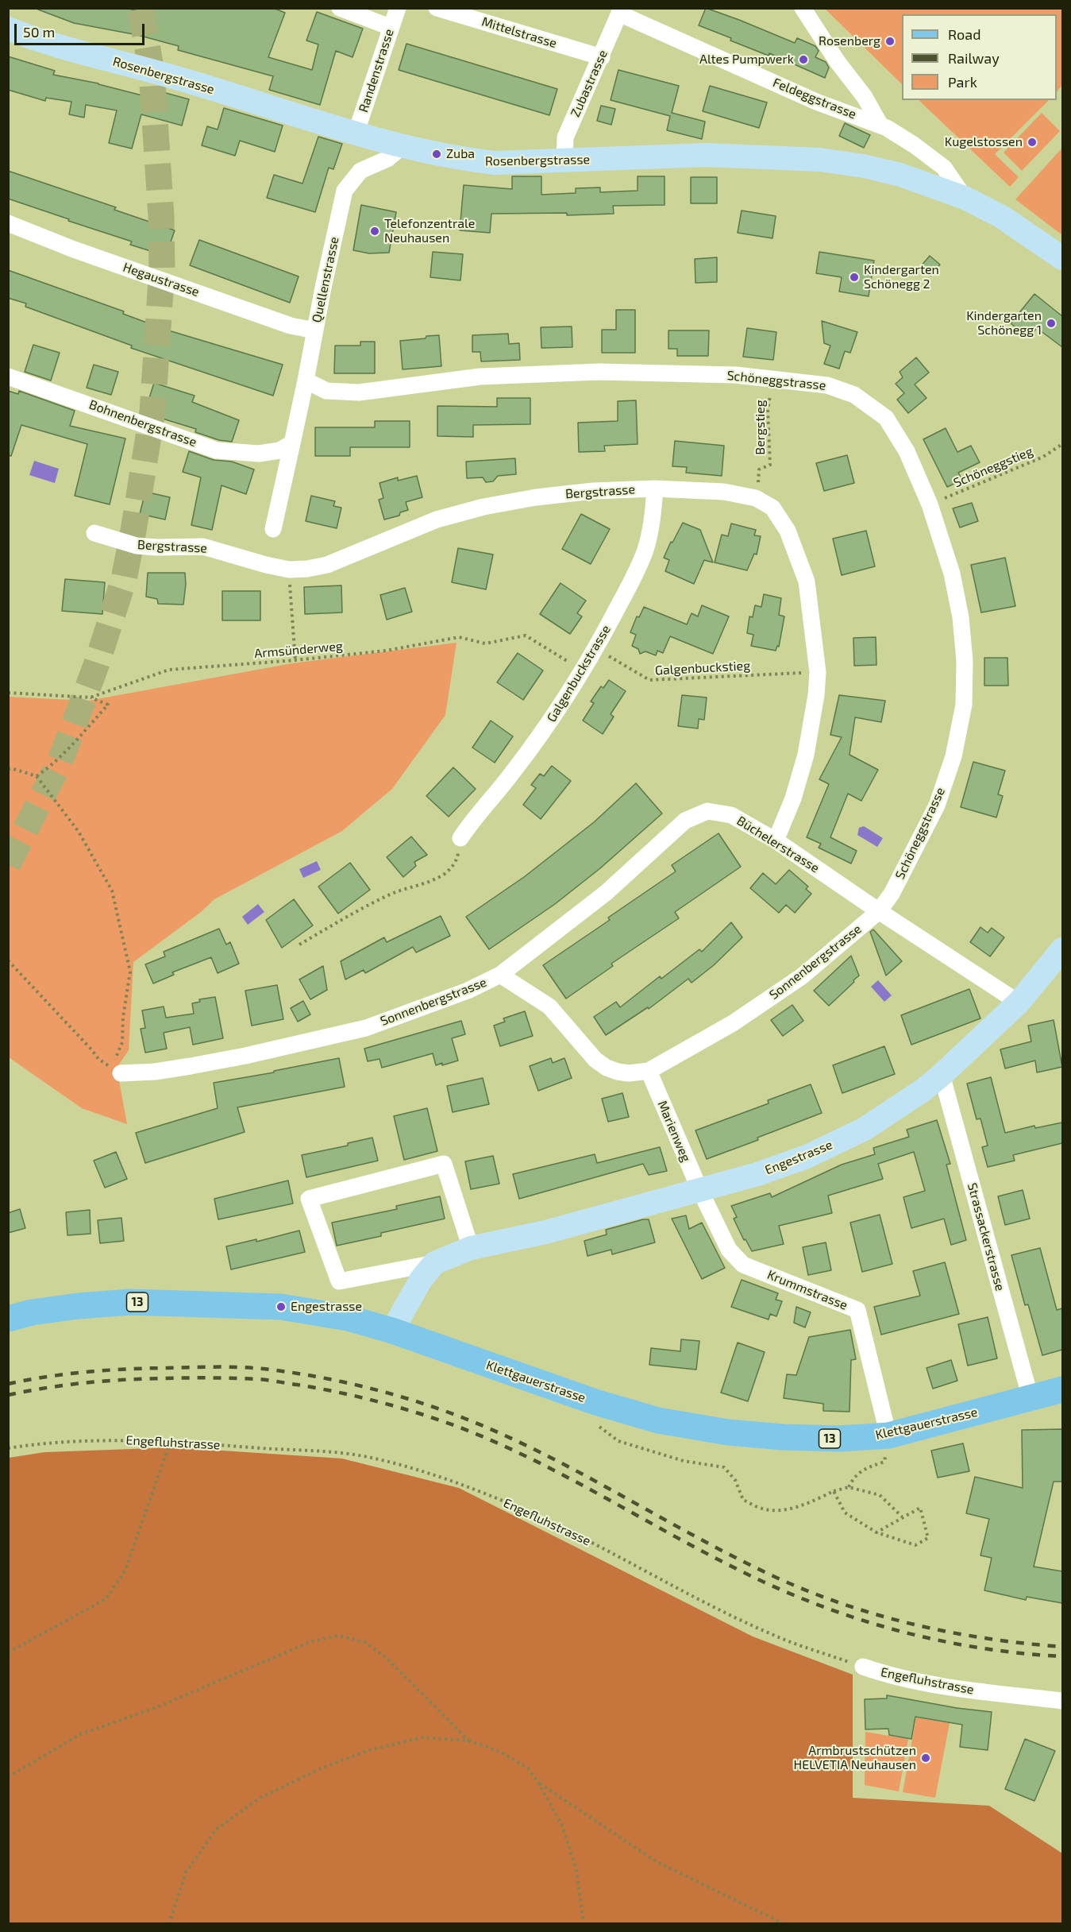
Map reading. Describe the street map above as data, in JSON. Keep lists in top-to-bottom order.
{
  "streets": {
    "main road": ["13", "Klettgauerstrasse"],
    "street": [
      "Mittelstrasse",
      "Randenstrasse",
      "Rosenbergstrasse",
      "Zubastrasse",
      "Feldeggstrasse",
      "Hegaustrasse",
      "Quellenstrasse",
      "Schöneggstrasse",
      "Bohnenbergstrasse",
      "Bergstrasse",
      "Galgenbuckstrasse",
      "Büchelerstrasse",
      "Sonnenbergstrasse",
      "Marienweg",
      "Engestrasse",
      "Strassackerstrasse",
      "Krummstrasse",
      "Engefluhstrasse"
    ],
    "path": [
      "Bergstieg",
      "Schöneggstieg",
      "Armsünderweg",
      "Galgenbuckstieg"
    ]
  },
  "crossings": [
    ["Mittelstrasse", "Zubastrasse"],
    ["Randenstrasse", "Rosenbergstrasse"],
    ["Rosenbergstrasse", "Zubastrasse"],
    ["Rosenbergstrasse", "Feldeggstrasse"],
    ["Rosenbergstrasse", "Quellenstrasse"],
    ["Zubastrasse", "Feldeggstrasse"],
    ["Hegaustrasse", "Quellenstrasse"],
    ["Quellenstrasse", "Schöneggstrasse"],
    ["Quellenstrasse", "Bohnenbergstrasse"],
    ["Schöneggstrasse", "Bergstieg"],
    ["Schöneggstrasse", "Schöneggstieg"],
    ["Schöneggstrasse", "Büchelerstrasse"],
    ["Schöneggstrasse", "Sonnenbergstrasse"],
    ["Bergstieg", "Bergstrasse"],
    ["Bergstrasse", "Galgenbuckstieg"],
    ["Bergstrasse", "Galgenbuckstrasse"],
    ["Bergstrasse", "Büchelerstrasse"],
    ["Armsünderweg", "Galgenbuckstrasse"],
    ["Galgenbuckstieg", "Galgenbuckstrasse"],
    ["Büchelerstrasse", "Sonnenbergstrasse"],
    ["Büchelerstrasse", "Engestrasse"],
    ["Sonnenbergstrasse", "Marienweg"],
    ["Marienweg", "Engestrasse"],
    ["Marienweg", "Krummstrasse"],
    ["Engestrasse", "Strassackerstrasse"],
    ["Engestrasse", "Krummstrasse"],
    ["Engestrasse", "Klettgauerstrasse"],
    ["Strassackerstrasse", "Klettgauerstrasse"],
    ["Krummstrasse", "Klettgauerstrasse"]
  ],
  "places": [
    "Rosenberg",
    "Altes Pumpwerk",
    "Kugelstossen",
    "Zuba",
    "Telefonzentrale Neuhausen",
    "Kindergarten Schönegg 2",
    "Kindergarten Schönegg 1",
    "Engestrasse",
    "Armbrustschützen HELVETIA Neuhausen"
  ],
  "legend": ["Road", "Railway", "Park"],
  "scale_bar": "50 m"
}
